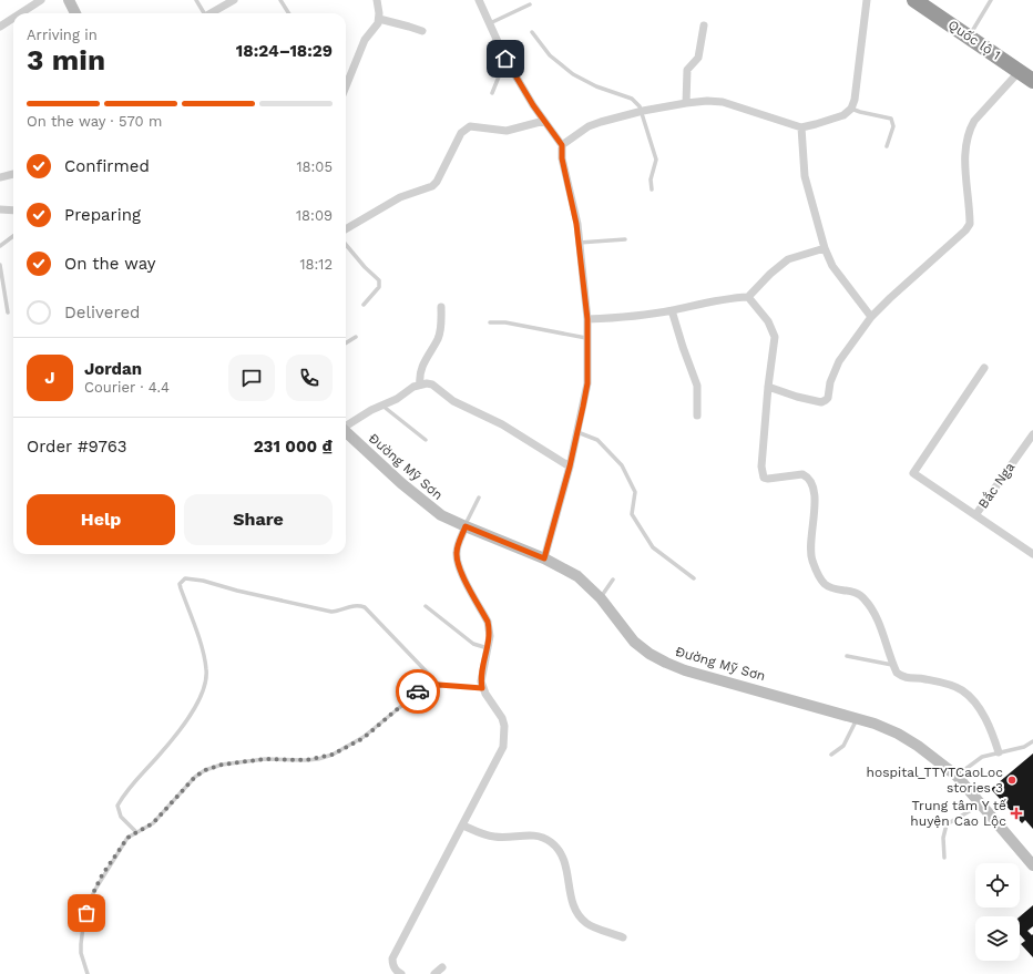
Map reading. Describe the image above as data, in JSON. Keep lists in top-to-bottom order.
{
  "streets": {
    "highway": ["Quốc lộ 1"],
    "street": ["Đường Mỹ Sơn", "Bắc Nga"]
  },
  "places": {
    "other": ["hospital_TTYTCaoLoc stories 3"],
    "health": ["Trung tâm Y tế huyện Cao Lộc"]
  },
  "page": {
    "heading": ["3 min", "Arriving in", "18:24–18:29"],
    "panel": [
      "Jordan",
      "Courier · 4.4",
      "Order #9763",
      "231 000 ₫"
    ],
    "bar": "On the way · 570 m",
    "list": [
      ["Confirmed", "18:05"],
      ["Preparing", "18:09"],
      ["On the way", "18:12"],
      "Delivered"
    ],
    "round": "J",
    "buttons": ["Help", "Share"]
  }
}
